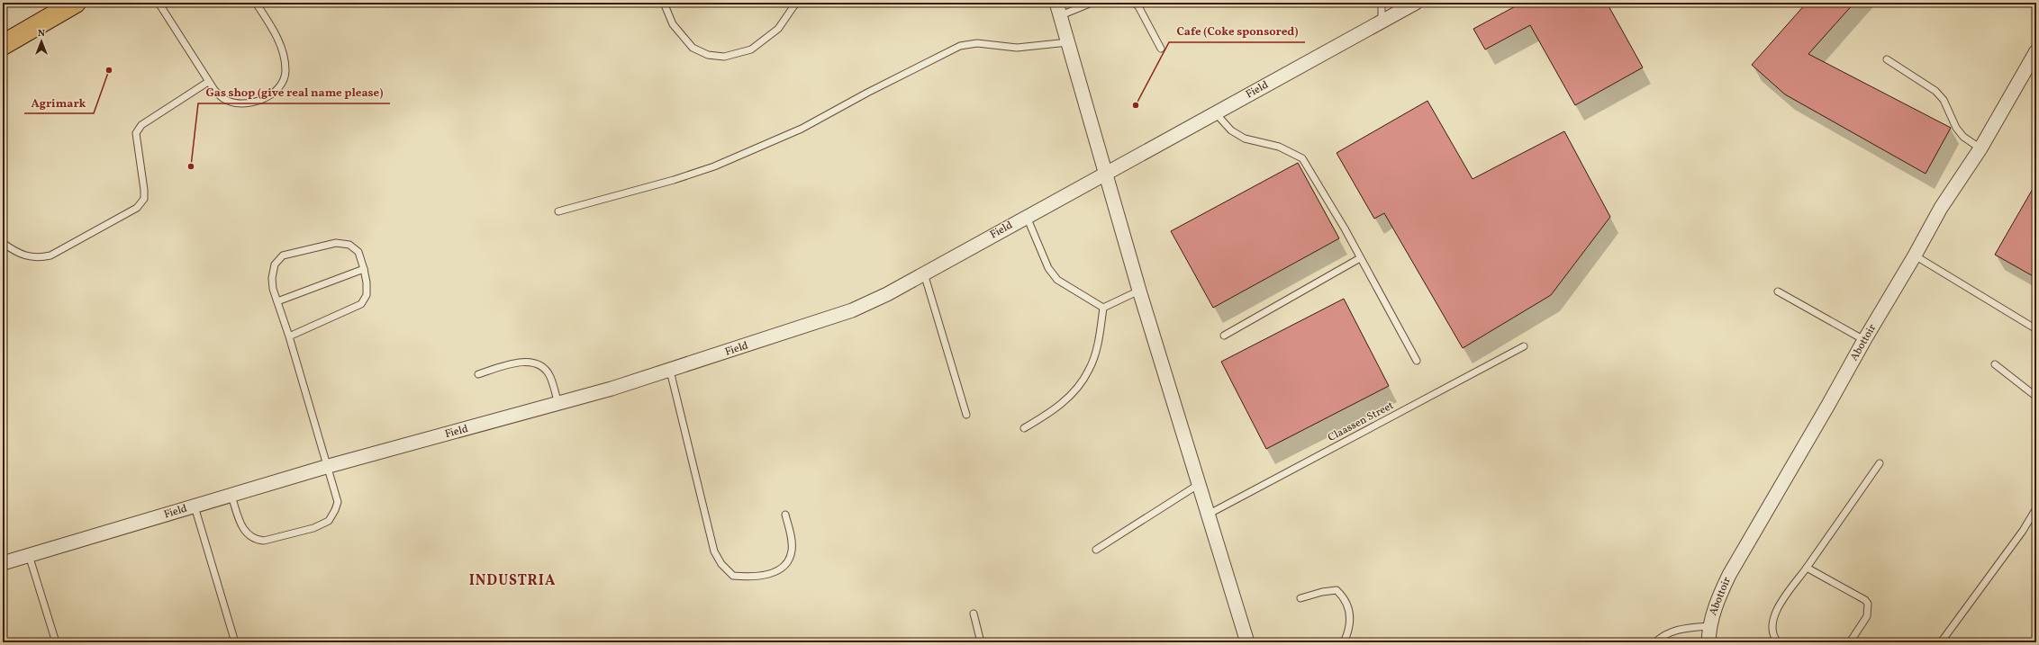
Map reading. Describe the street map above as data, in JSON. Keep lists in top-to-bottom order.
{
  "streets": {
    "street": ["Field", "Abottoir"],
    "lane": ["Claassen Street"]
  },
  "districts": ["INDUSTRIA"],
  "places": ["Agrimark", "Cafe (Coke sponsored)", "Gas shop (give real name please)"],
  "north": "top"
}
